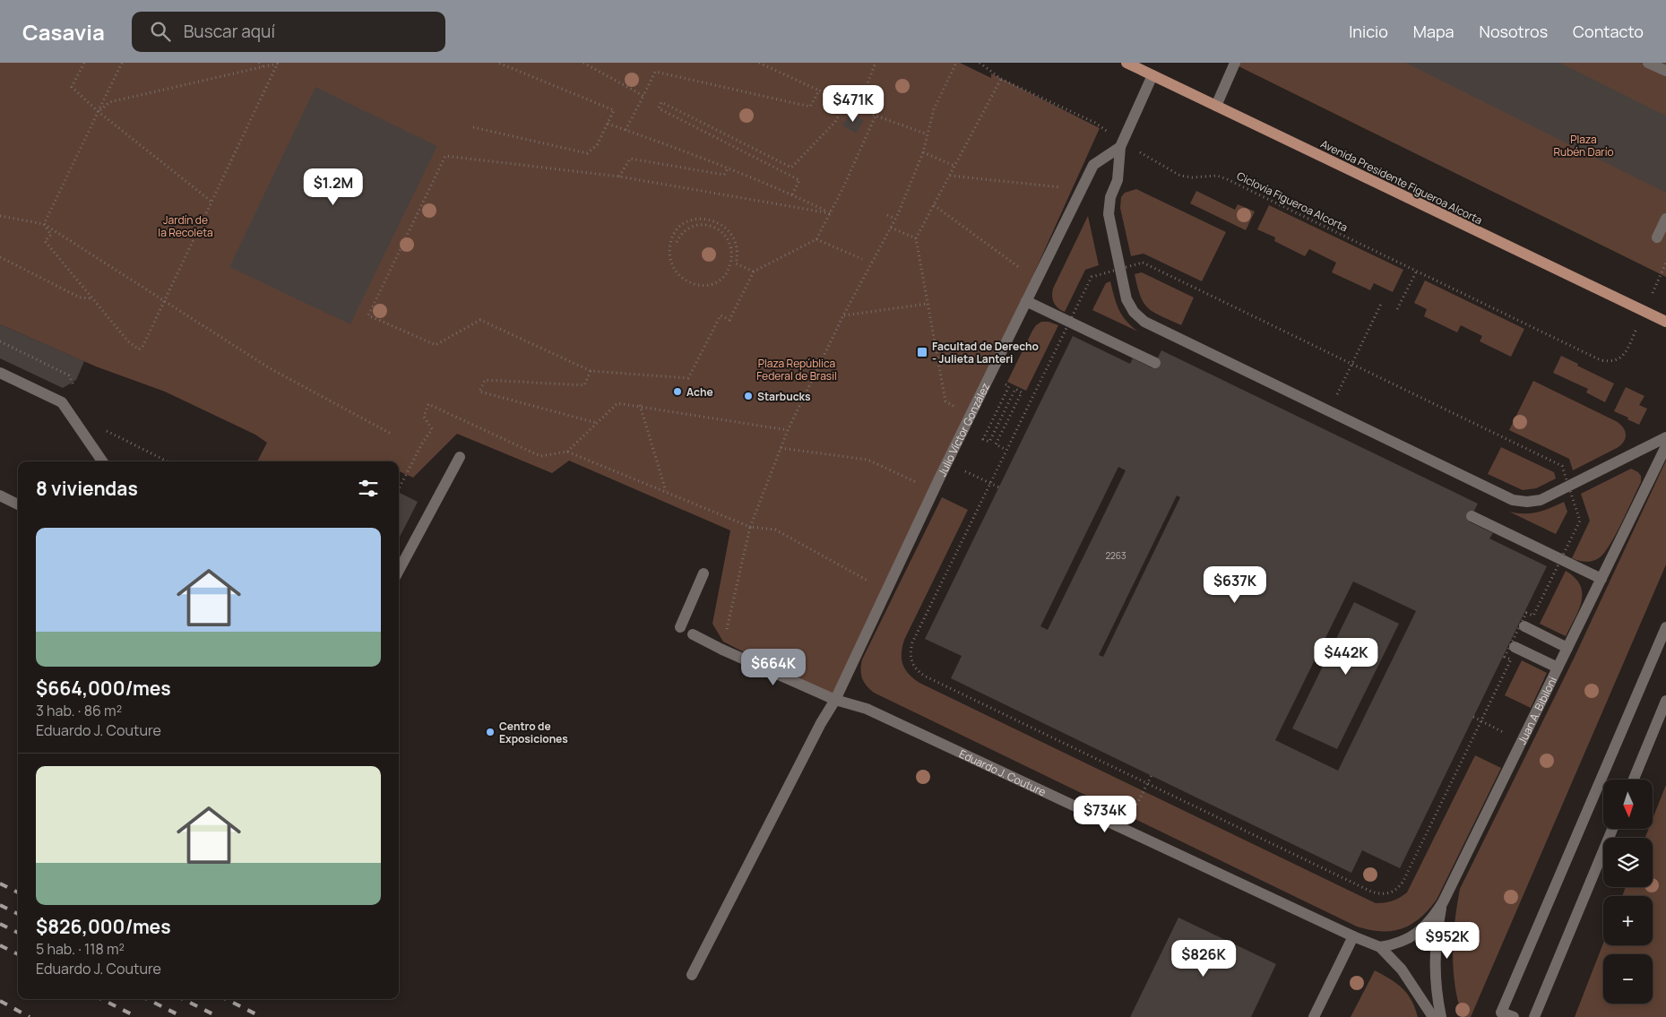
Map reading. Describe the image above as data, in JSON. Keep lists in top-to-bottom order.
{
  "streets": {
    "main road": ["Avenida Presidente Figueroa Alcorta"],
    "street": ["Julio Víctor González", "Juan A. Bibiloni", "Eduardo J. Couture"],
    "path": ["Ciclovía Figueroa Alcorta"]
  },
  "crossings": [
    ["Ciclovía Figueroa Alcorta", "Julio Víctor González"],
    ["Julio Víctor González", "Eduardo J. Couture"],
    ["Juan A. Bibiloni", "Eduardo J. Couture"]
  ],
  "parks": ["Plaza Rubén Darío", "Jardín de la Recoleta", "Plaza República Federal de Brasil"],
  "places": {
    "transit": ["Facultad de Derecho - Julieta Lanteri"],
    "other": ["Ache", "Starbucks", "Centro de Exposiciones"]
  },
  "house_numbers": ["2263"],
  "north": "bottom",
  "page": {
    "header": "Casavia",
    "search": "Buscar aquí",
    "nav": [
      "Inicio",
      "Mapa",
      "Nosotros",
      "Contacto"
    ],
    "price": [
      "$471K",
      "$1.2M",
      "$637K",
      "$442K",
      "$664K",
      "$734K",
      "$952K",
      "$826K"
    ],
    "heading": "8 viviendas",
    "list": [
      {
        "name": "$664,000/mes",
        "note": "3 hab. · 86 m² · Eduardo J. Couture"
      },
      {
        "name": "$826,000/mes",
        "note": "5 hab. · 118 m² · Eduardo J. Couture"
      }
    ],
    "map_buttons": ["+", "−"]
  }
}
